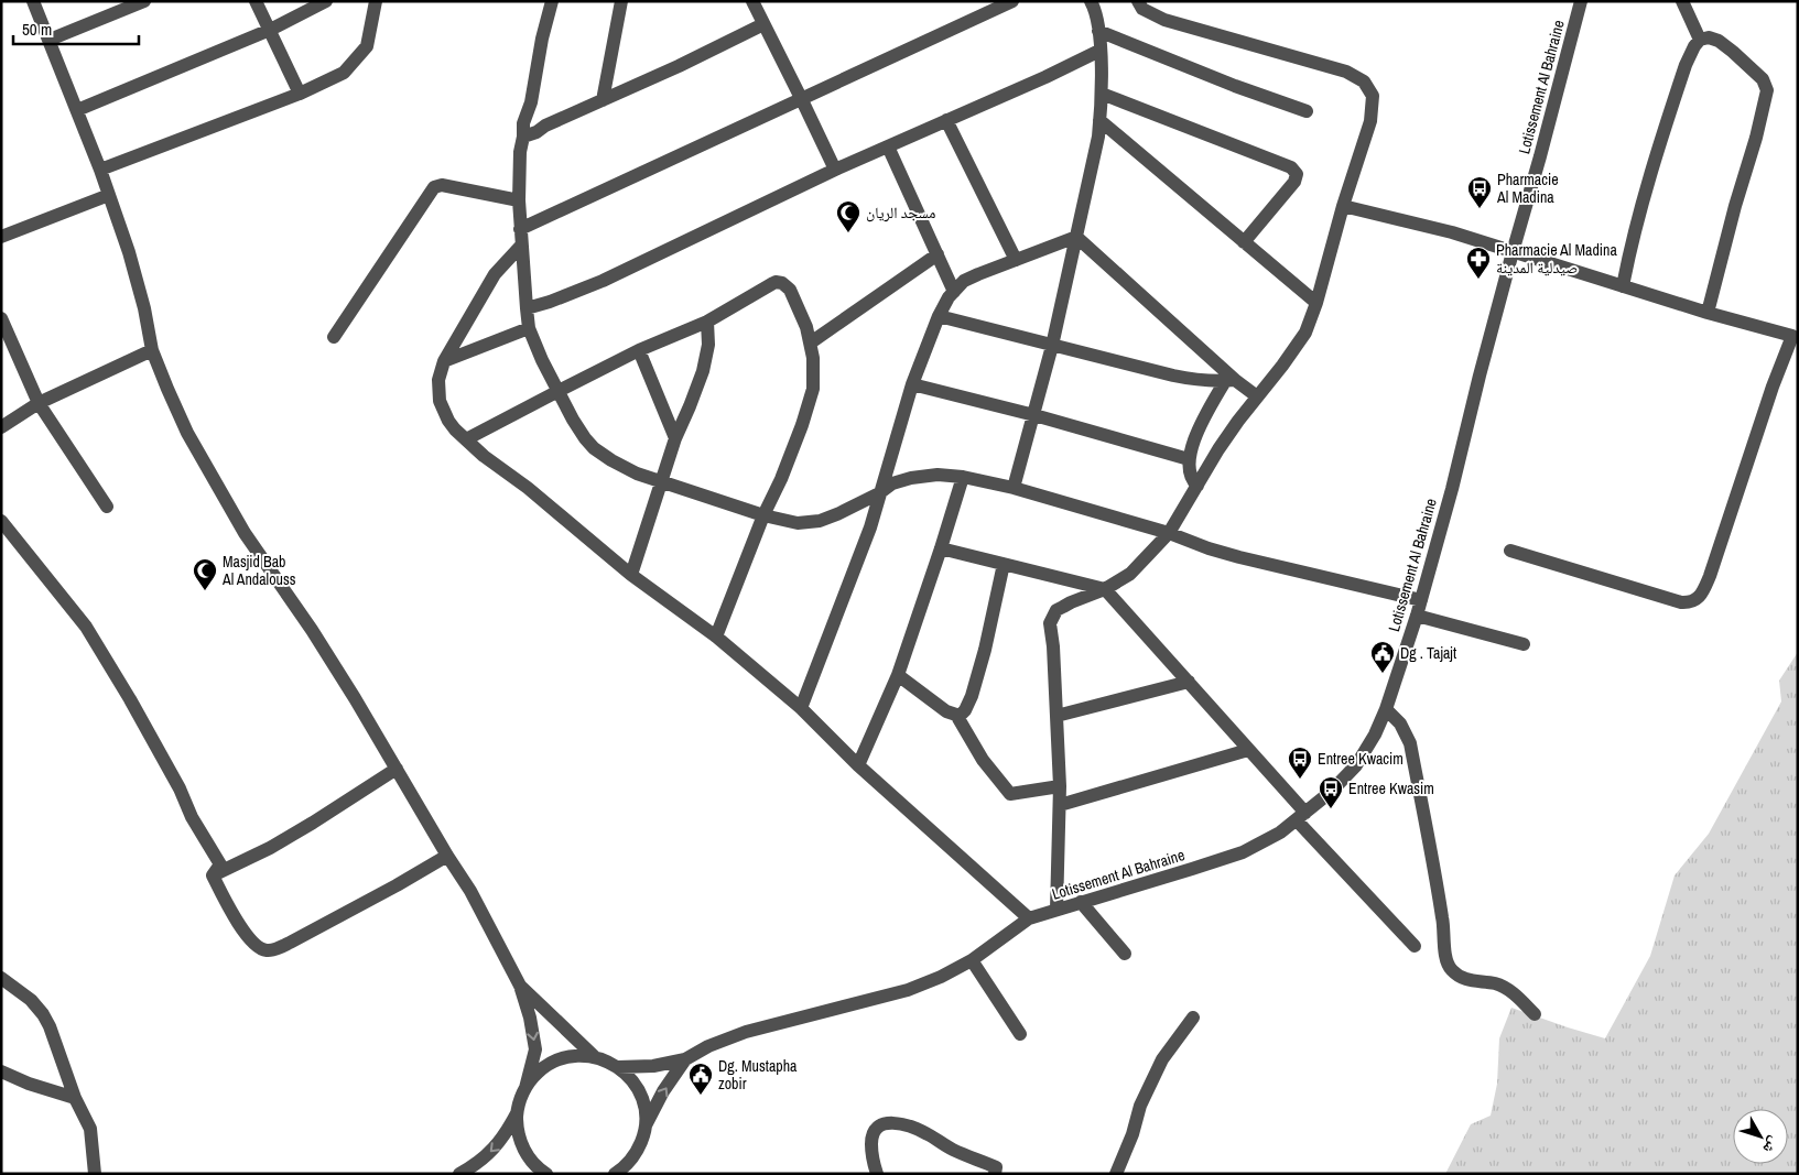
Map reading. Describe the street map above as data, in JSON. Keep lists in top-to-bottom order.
{
  "streets": {
    "street": ["Lotissement Al Bahraine"]
  },
  "places": {
    "bus stop": ["Pharmacie Al Madina", "Entree Kwacim", "Entree Kwasim"],
    "mosque": ["مسجد الريان", "Masjid Bab Al Andalouss"],
    "pharmacy": ["Pharmacie Al Madina صيدلية المدينة"],
    "public building": ["Dg . Tajajt", "Dg. Mustapha zobir"]
  },
  "scale_bar": "50 m",
  "north": "bottom right"
}
